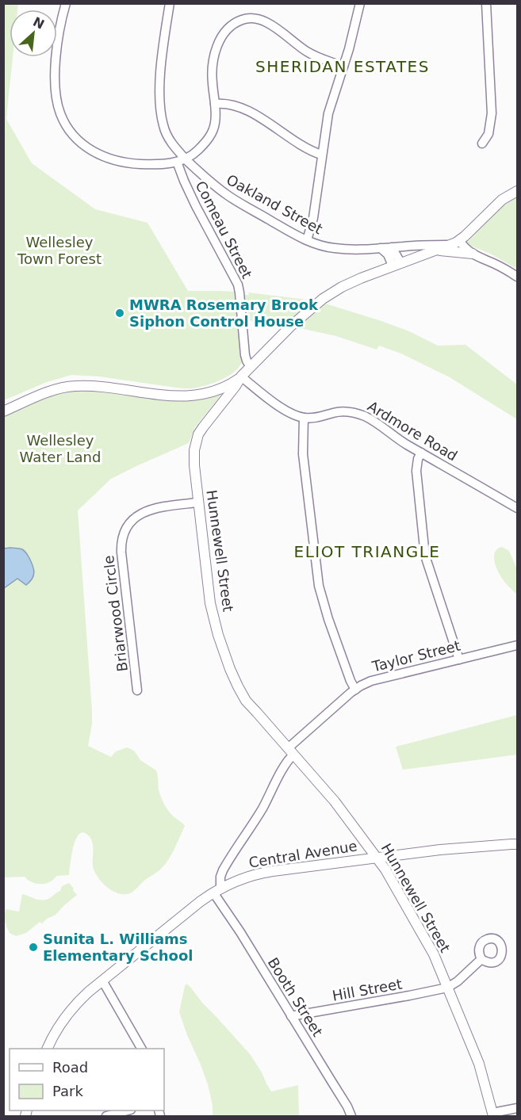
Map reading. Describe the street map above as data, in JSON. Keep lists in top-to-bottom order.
{
  "streets": {
    "main road": ["Hunnewell Street", "Central Avenue"],
    "street": [
      "Oakland Street",
      "Comeau Street",
      "Ardmore Road",
      "Briarwood Circle",
      "Taylor Street",
      "Hill Street",
      "Booth Street"
    ]
  },
  "crossings": [
    ["Oakland Street", "Comeau Street"],
    ["Oakland Street", "Hunnewell Street"],
    ["Comeau Street", "Hunnewell Street"],
    ["Hunnewell Street", "Briarwood Circle"],
    ["Hunnewell Street", "Taylor Street"],
    ["Hunnewell Street", "Central Avenue"],
    ["Hunnewell Street", "Hill Street"],
    ["Taylor Street", "Central Avenue"],
    ["Taylor Street", "Booth Street"],
    ["Central Avenue", "Booth Street"],
    ["Hill Street", "Booth Street"]
  ],
  "districts": ["SHERIDAN ESTATES", "ELIOT TRIANGLE"],
  "parks": ["Wellesley Town Forest", "Wellesley Water Land"],
  "places": ["MWRA Rosemary Brook Siphon Control House", "Sunita L. Williams Elementary School"],
  "legend": ["Road", "Park"],
  "north": "top right"
}
